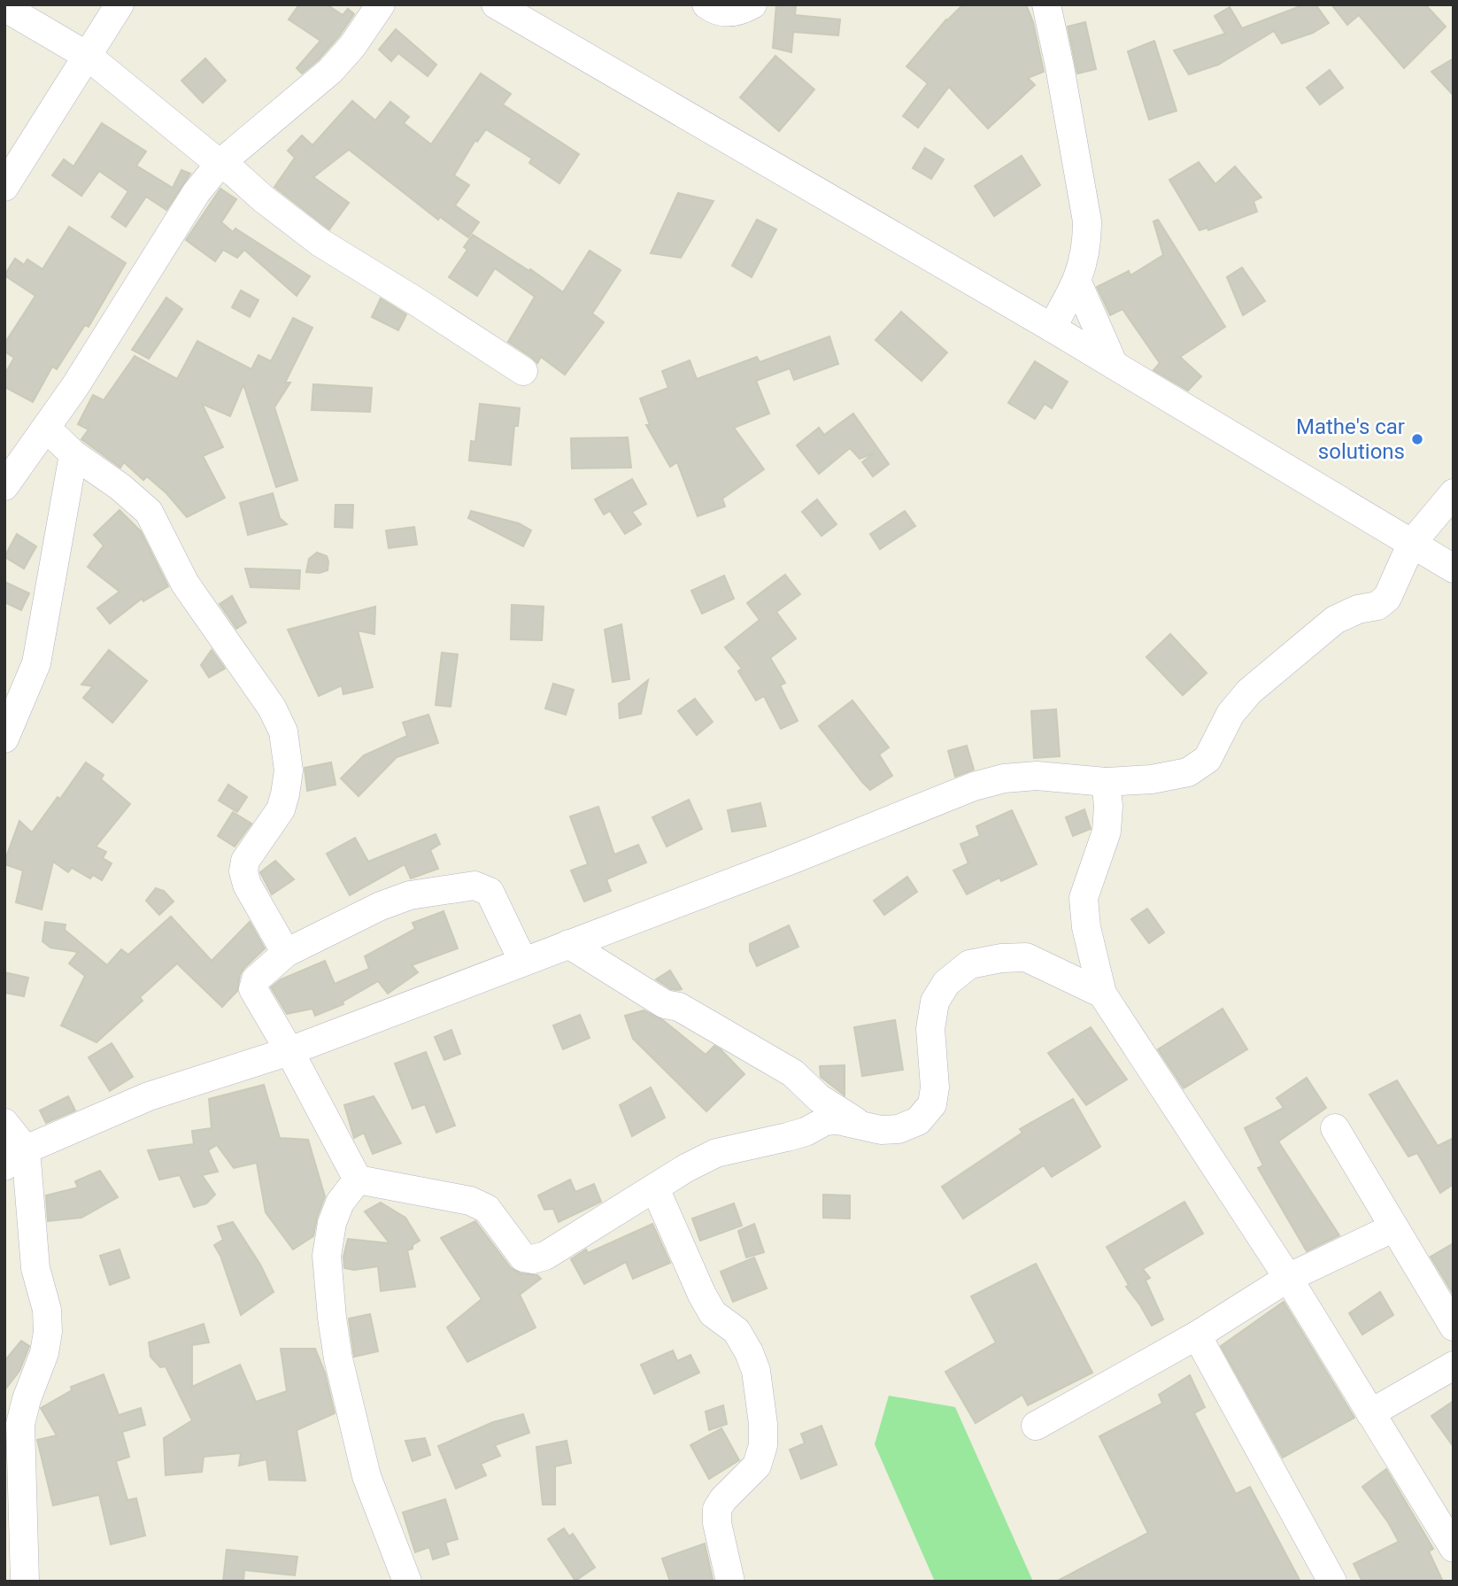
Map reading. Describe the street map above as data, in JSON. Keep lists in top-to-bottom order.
{
  "places": ["Mathe's car solutions"]
}
